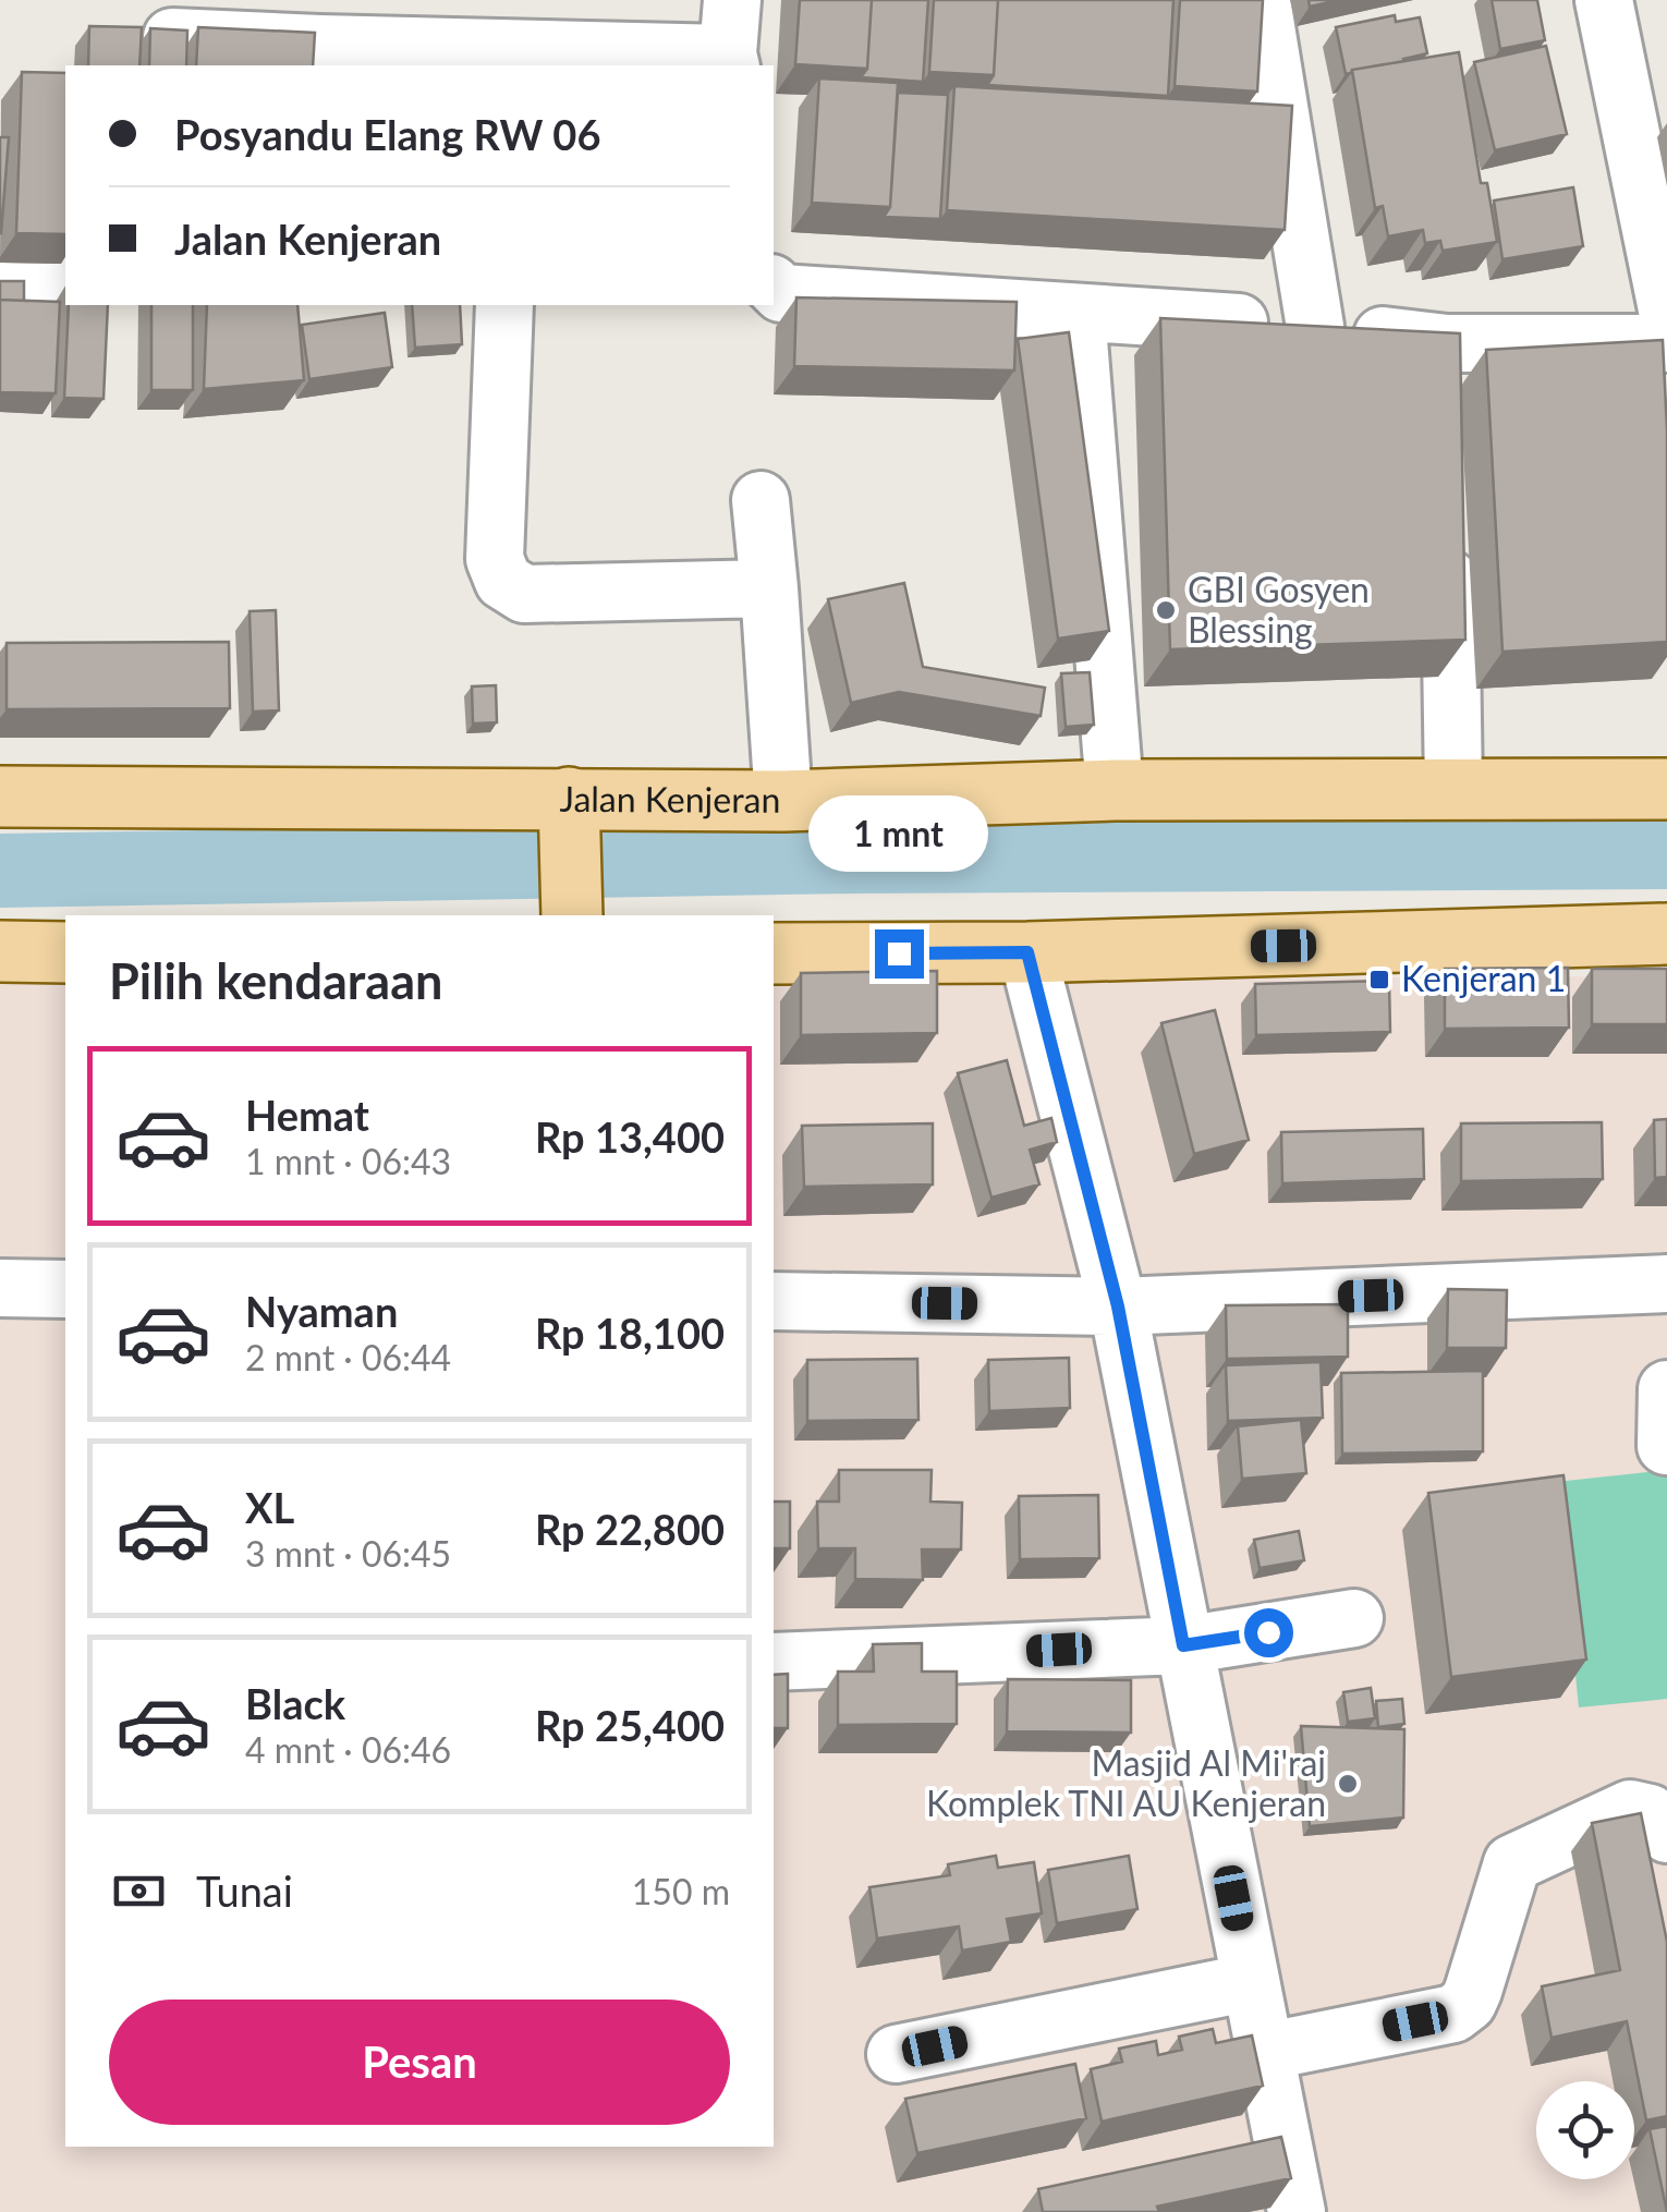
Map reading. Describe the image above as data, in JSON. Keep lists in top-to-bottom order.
{
  "streets": {
    "main road": ["Jalan Kenjeran"]
  },
  "places": {
    "other": ["GBI Gosyen Blessing", "Masjid Al Mi'raj Komplek TNI AU Kenjeran"],
    "transit": ["Kenjeran 1"]
  },
  "page": {
    "banner": ["Posyandu Elang RW 06", "Jalan Kenjeran"],
    "bubble": "1 mnt",
    "heading": "Pilih kendaraan",
    "list": [
      {
        "name": "Hemat",
        "note": "1 mnt · 06:43",
        "value": "Rp 13,400"
      },
      {
        "name": "Nyaman",
        "note": "2 mnt · 06:44",
        "value": "Rp 18,100"
      },
      {
        "name": "XL",
        "note": "3 mnt · 06:45",
        "value": "Rp 22,800"
      },
      {
        "name": "Black",
        "note": "4 mnt · 06:46",
        "value": "Rp 25,400"
      }
    ],
    "pay": ["Tunai", "150 m"],
    "buttons": "Pesan"
  }
}
